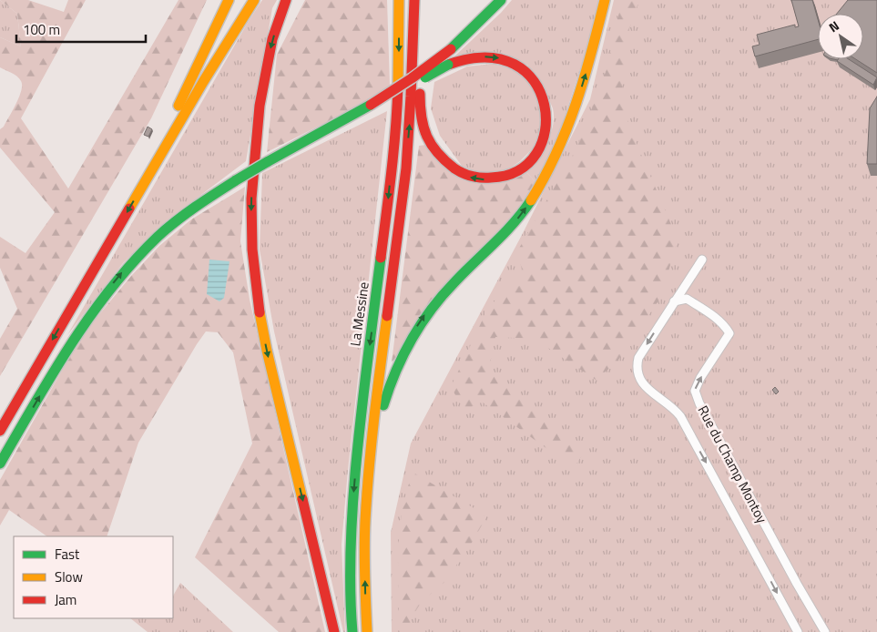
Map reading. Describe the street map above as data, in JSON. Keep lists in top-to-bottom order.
{
  "streets": {
    "highway": ["La Messine"],
    "street": ["Rue du Champ Montoy"]
  },
  "legend": ["Fast", "Slow", "Jam"],
  "scale_bar": "100 m",
  "north": "top left"
}
